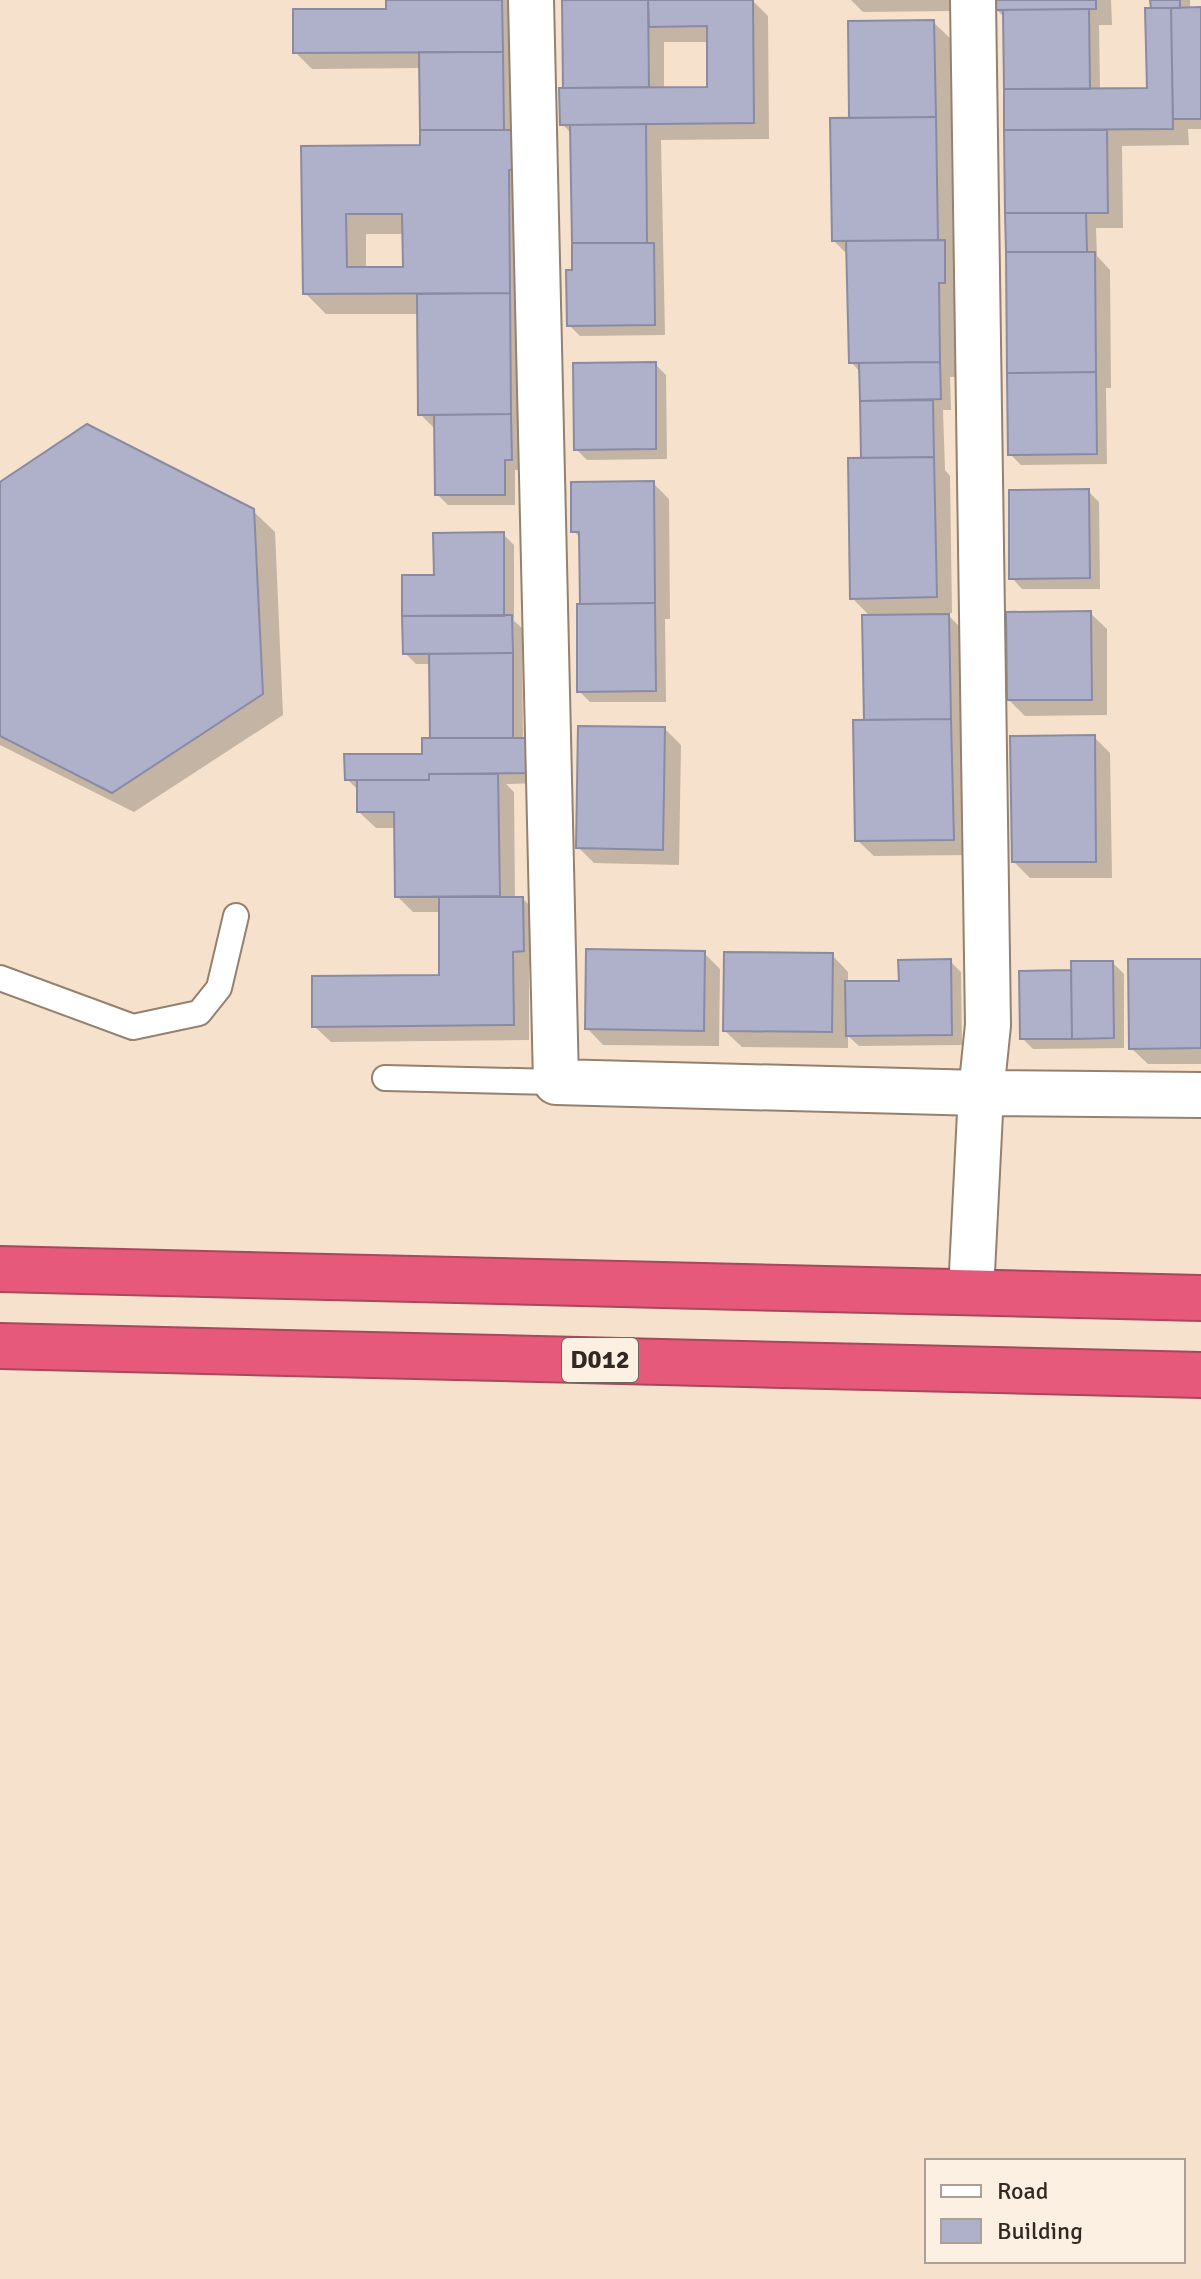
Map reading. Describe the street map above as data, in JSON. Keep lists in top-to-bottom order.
{
  "streets": {
    "highway": ["D012"]
  },
  "legend": ["Road", "Building"]
}
